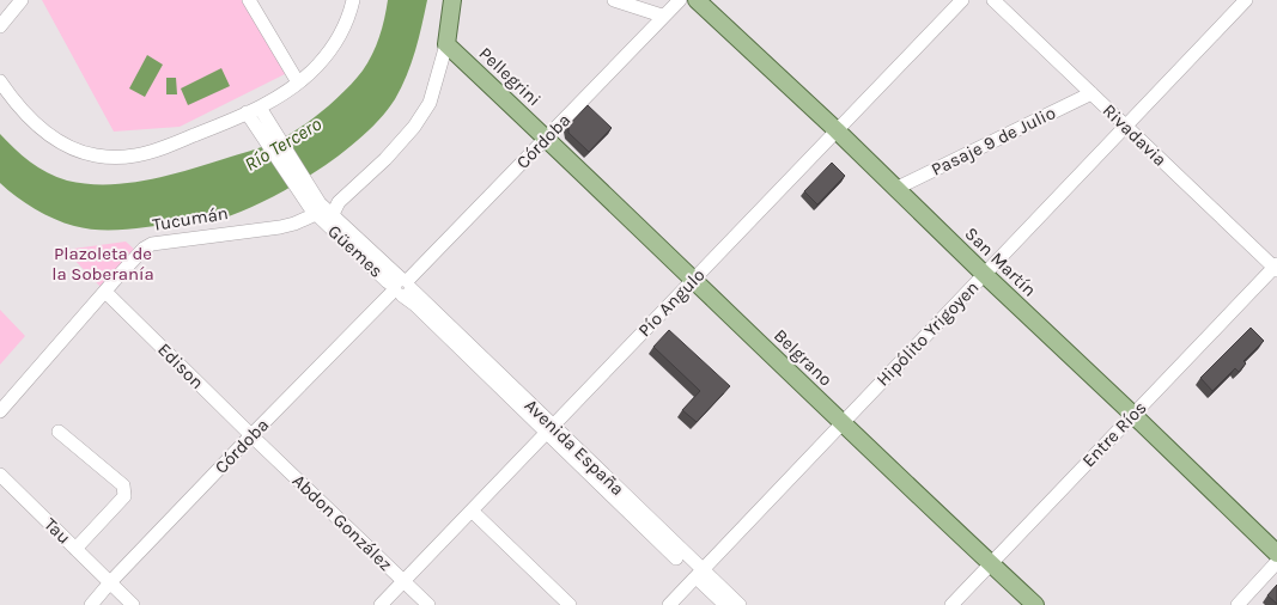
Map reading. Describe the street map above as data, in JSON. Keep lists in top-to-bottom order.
{
  "streets": {
    "main road": ["Pellegrini", "San Martín", "Belgrano"],
    "street": [
      "Rivadavia",
      "Córdoba",
      "Pasaje 9 de Julio",
      "Tucumán",
      "Güemes",
      "Pío Angulo",
      "Hipólito Yrigoyen",
      "Edison",
      "Entre Ríos",
      "Avenida España",
      "Abdon González",
      "Tau"
    ]
  },
  "crossings": [
    ["Pellegrini", "Córdoba"],
    ["Pellegrini", "Belgrano"],
    ["Rivadavia", "Pasaje 9 de Julio"],
    ["Rivadavia", "Hipólito Yrigoyen"],
    ["Rivadavia", "Entre Ríos"],
    ["Córdoba", "Güemes"],
    ["Córdoba", "Belgrano"],
    ["Córdoba", "Edison"],
    ["Córdoba", "Avenida España"],
    ["Córdoba", "Abdon González"],
    ["Córdoba", "Tau"],
    ["Pasaje 9 de Julio", "San Martín"],
    ["Tucumán", "Güemes"],
    ["Tucumán", "Edison"],
    ["Güemes", "Avenida España"],
    ["San Martín", "Pío Angulo"],
    ["San Martín", "Hipólito Yrigoyen"],
    ["San Martín", "Entre Ríos"],
    ["Pío Angulo", "Belgrano"],
    ["Pío Angulo", "Avenida España"],
    ["Pío Angulo", "Abdon González"],
    ["Hipólito Yrigoyen", "Belgrano"],
    ["Hipólito Yrigoyen", "Avenida España"],
    ["Belgrano", "Entre Ríos"],
    ["Edison", "Abdon González"]
  ],
  "water": ["Río Tercero"],
  "parks": ["Plazoleta de la Soberanía"]
}
